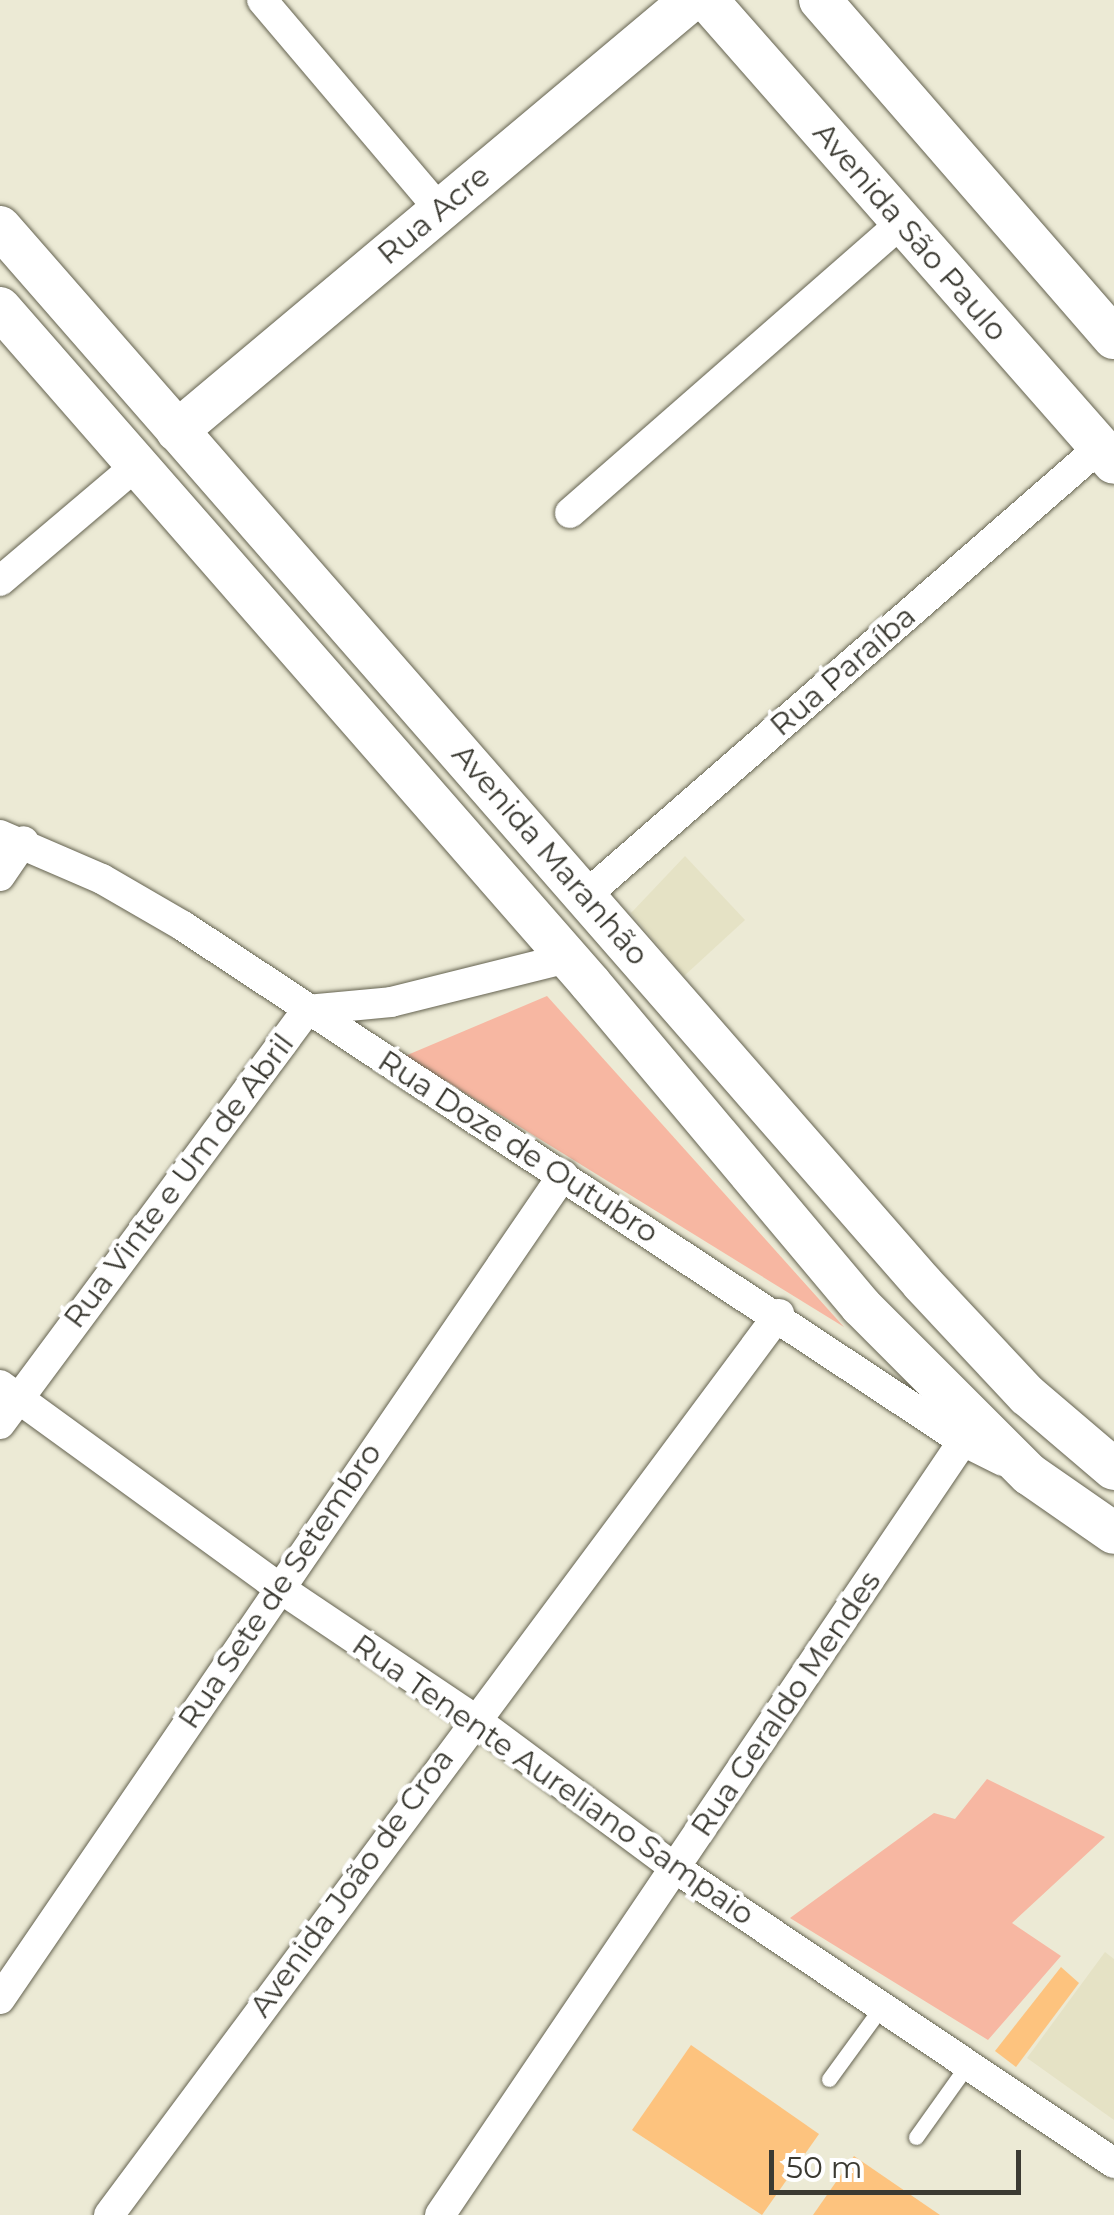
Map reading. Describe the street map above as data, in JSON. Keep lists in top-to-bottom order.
{
  "streets": {
    "main road": ["Rua Acre", "Avenida São Paulo", "Avenida Maranhão"],
    "street": [
      "Rua Paraíba",
      "Rua Doze de Outubro",
      "Rua Vinte e Um de Abril",
      "Rua Sete de Setembro",
      "Rua Geraldo Mendes",
      "Rua Tenente Aureliano Sampaio",
      "Avenida João de Croa"
    ]
  },
  "crossings": [
    ["Rua Acre", "Avenida Maranhão"],
    ["Avenida São Paulo", "Rua Paraíba"],
    ["Rua Paraíba", "Avenida Maranhão"],
    ["Avenida Maranhão", "Rua Doze de Outubro"],
    ["Avenida Maranhão", "Rua Vinte e Um de Abril"],
    ["Rua Doze de Outubro", "Rua Vinte e Um de Abril"],
    ["Rua Doze de Outubro", "Rua Sete de Setembro"],
    ["Rua Doze de Outubro", "Rua Geraldo Mendes"],
    ["Rua Doze de Outubro", "Avenida João de Croa"],
    ["Rua Vinte e Um de Abril", "Rua Tenente Aureliano Sampaio"],
    ["Rua Sete de Setembro", "Rua Tenente Aureliano Sampaio"],
    ["Rua Geraldo Mendes", "Rua Tenente Aureliano Sampaio"],
    ["Rua Tenente Aureliano Sampaio", "Avenida João de Croa"]
  ],
  "scale_bar": "50 m"
}
